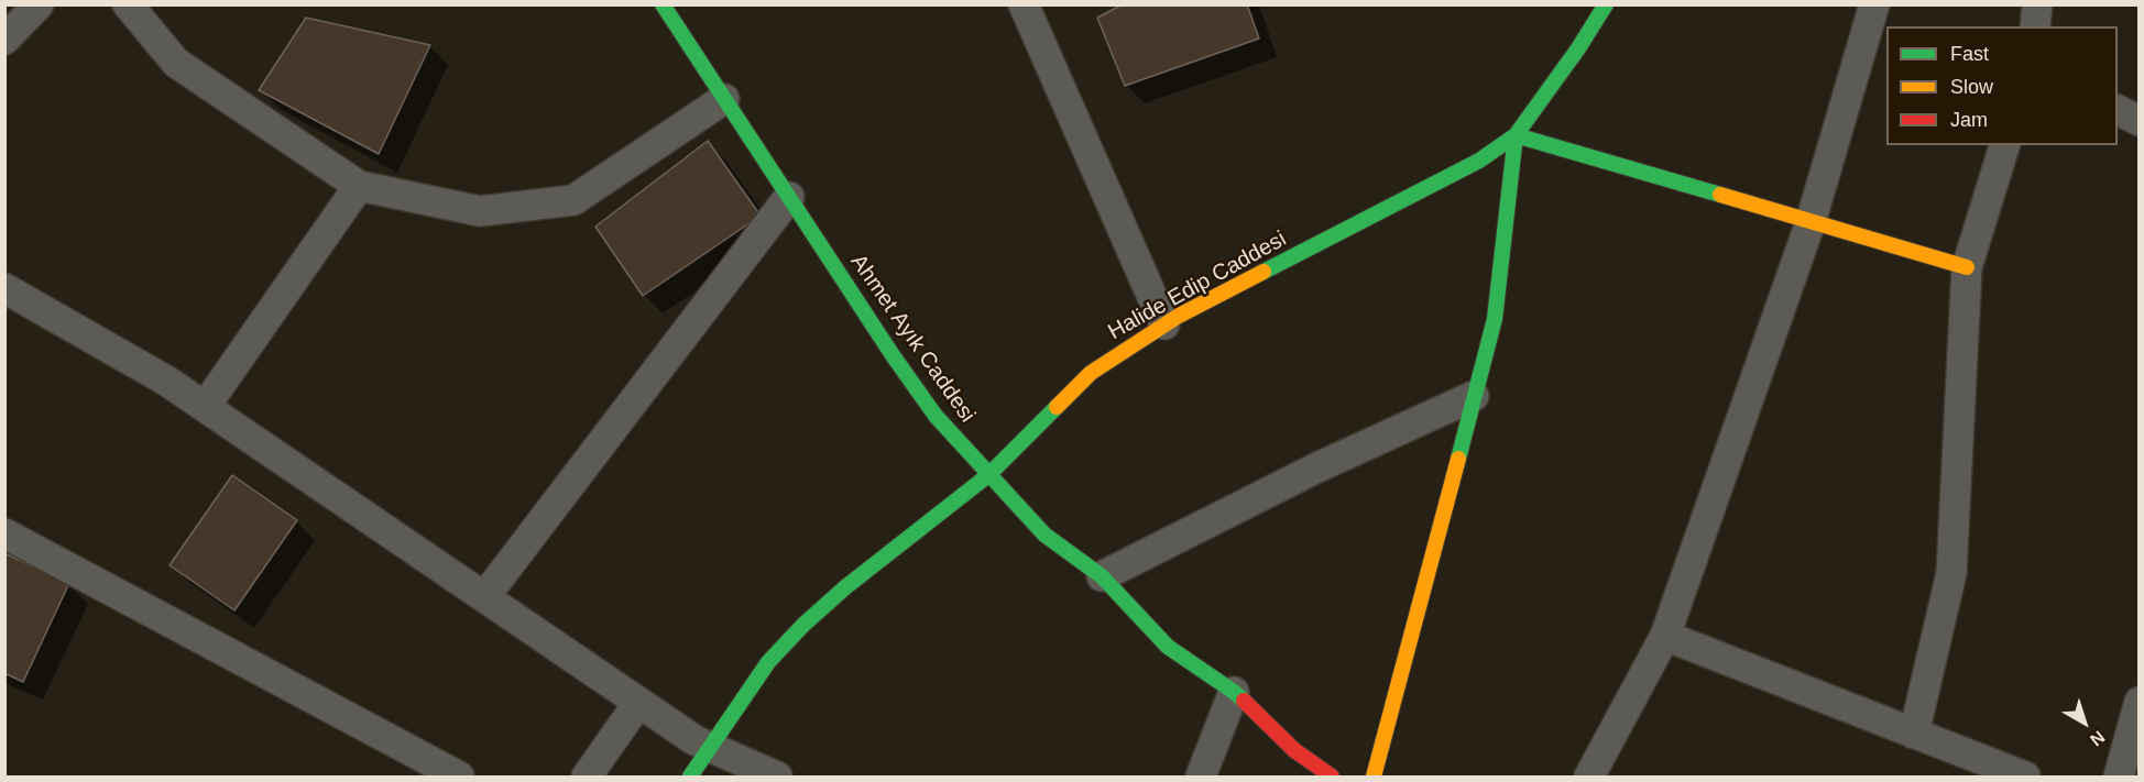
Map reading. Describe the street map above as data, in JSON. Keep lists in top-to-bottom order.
{
  "streets": {
    "street": ["Halide Edip Caddesi", "Ahmet Ayık Caddesi"]
  },
  "crossings": [
    ["Halide Edip Caddesi", "Ahmet Ayık Caddesi"]
  ],
  "legend": ["Fast", "Slow", "Jam"],
  "north": "bottom right"
}
